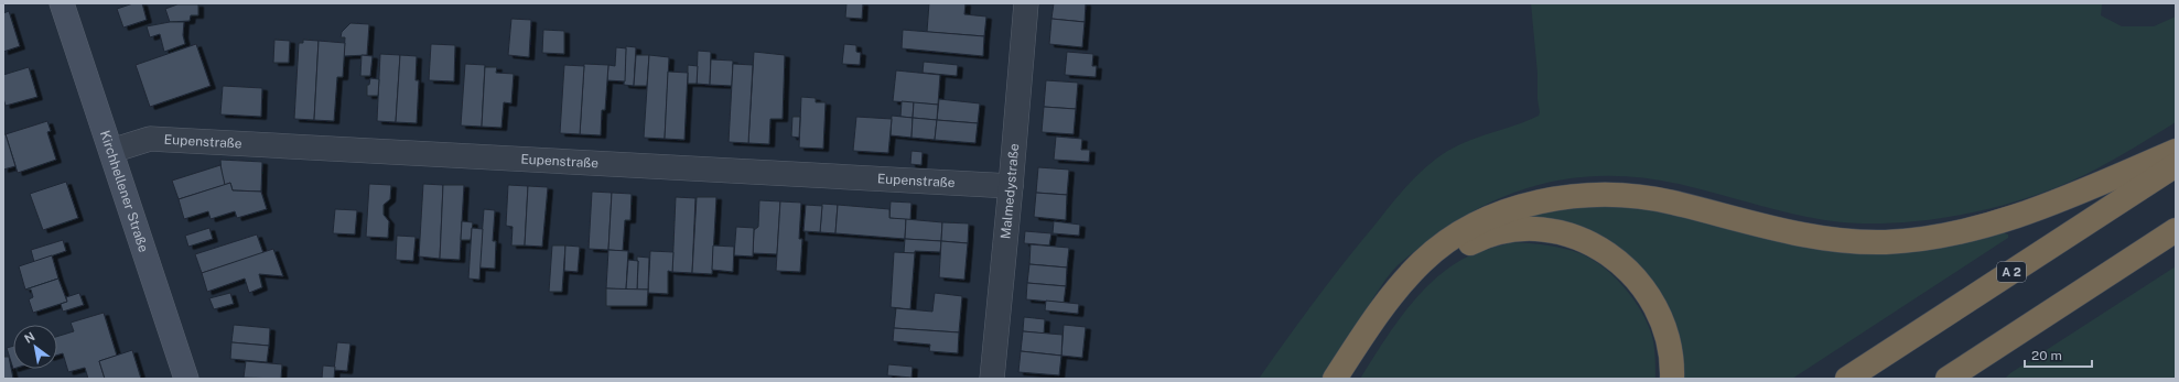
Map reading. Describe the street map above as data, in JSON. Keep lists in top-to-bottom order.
{
  "streets": {
    "highway": ["A 2"],
    "main road": ["Kirchhellener Straße"],
    "street": ["Eupenstraße", "Malmedystraße"]
  },
  "crossings": [
    ["Eupenstraße", "Kirchhellener Straße"],
    ["Eupenstraße", "Malmedystraße"]
  ],
  "scale_bar": "20 m",
  "north": "top left"
}
